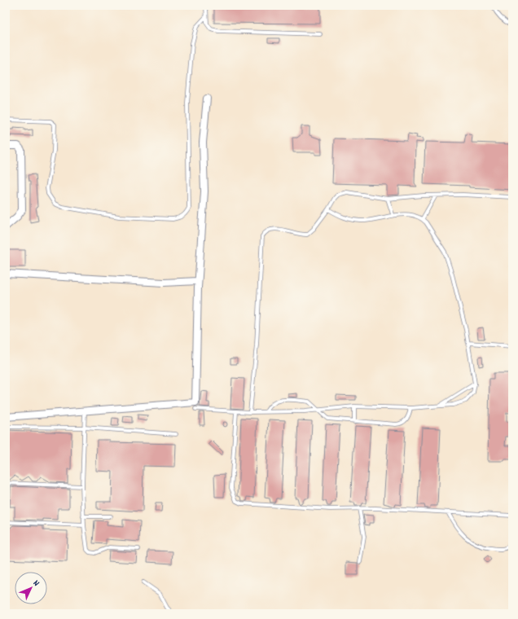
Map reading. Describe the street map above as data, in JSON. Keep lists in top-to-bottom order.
{
  "north": "top right"
}
